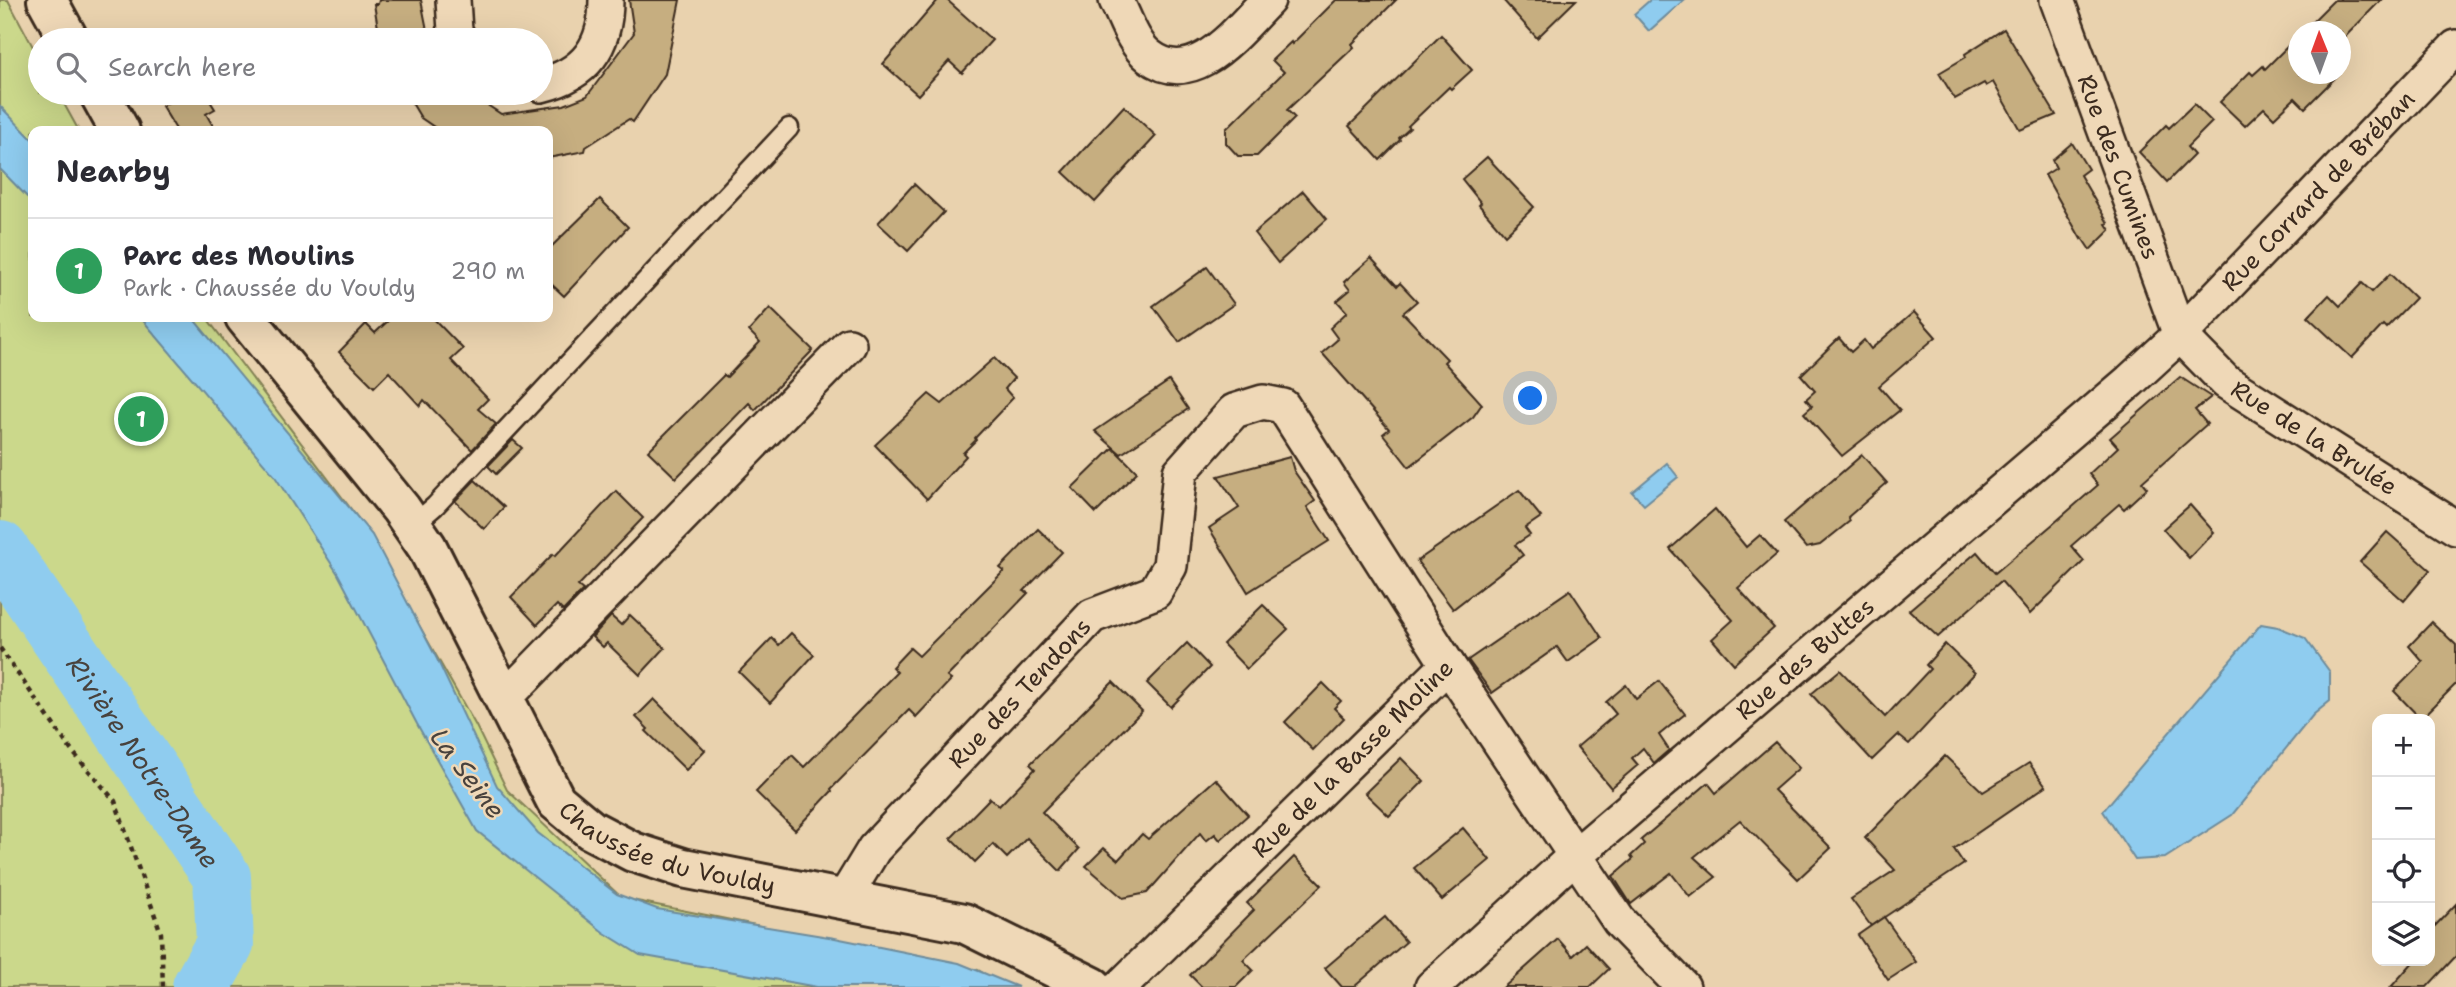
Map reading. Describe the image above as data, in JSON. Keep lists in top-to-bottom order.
{
  "streets": {
    "street": [
      "Rue des Cumines",
      "Rue Corrard de Bréban",
      "Rue de la Brulée",
      "Rue des Buttes",
      "Rue des Tendons",
      "Rue de la Basse Moline",
      "Chaussée du Vouldy"
    ]
  },
  "crossings": [
    ["Rue des Cumines", "Rue Corrard de Bréban"],
    ["Rue des Cumines", "Rue de la Brulée"],
    ["Rue des Cumines", "Rue des Buttes"],
    ["Rue Corrard de Bréban", "Rue de la Brulée"],
    ["Rue Corrard de Bréban", "Rue des Buttes"],
    ["Rue de la Brulée", "Rue des Buttes"],
    ["Rue des Buttes", "Rue de la Basse Moline"],
    ["Rue des Tendons", "Rue de la Basse Moline"],
    ["Rue des Tendons", "Chaussée du Vouldy"]
  ],
  "water": ["Rivière Notre-Dame", "La Seine"],
  "north": "top",
  "page": {
    "search": "Search here",
    "heading": "Nearby",
    "list": [
      {
        "mark": "1",
        "name": "Parc des Moulins",
        "note": "Park · Chaussée du Vouldy",
        "value": "290 m"
      }
    ],
    "pins": "1",
    "map_buttons": ["+", "−"]
  }
}
